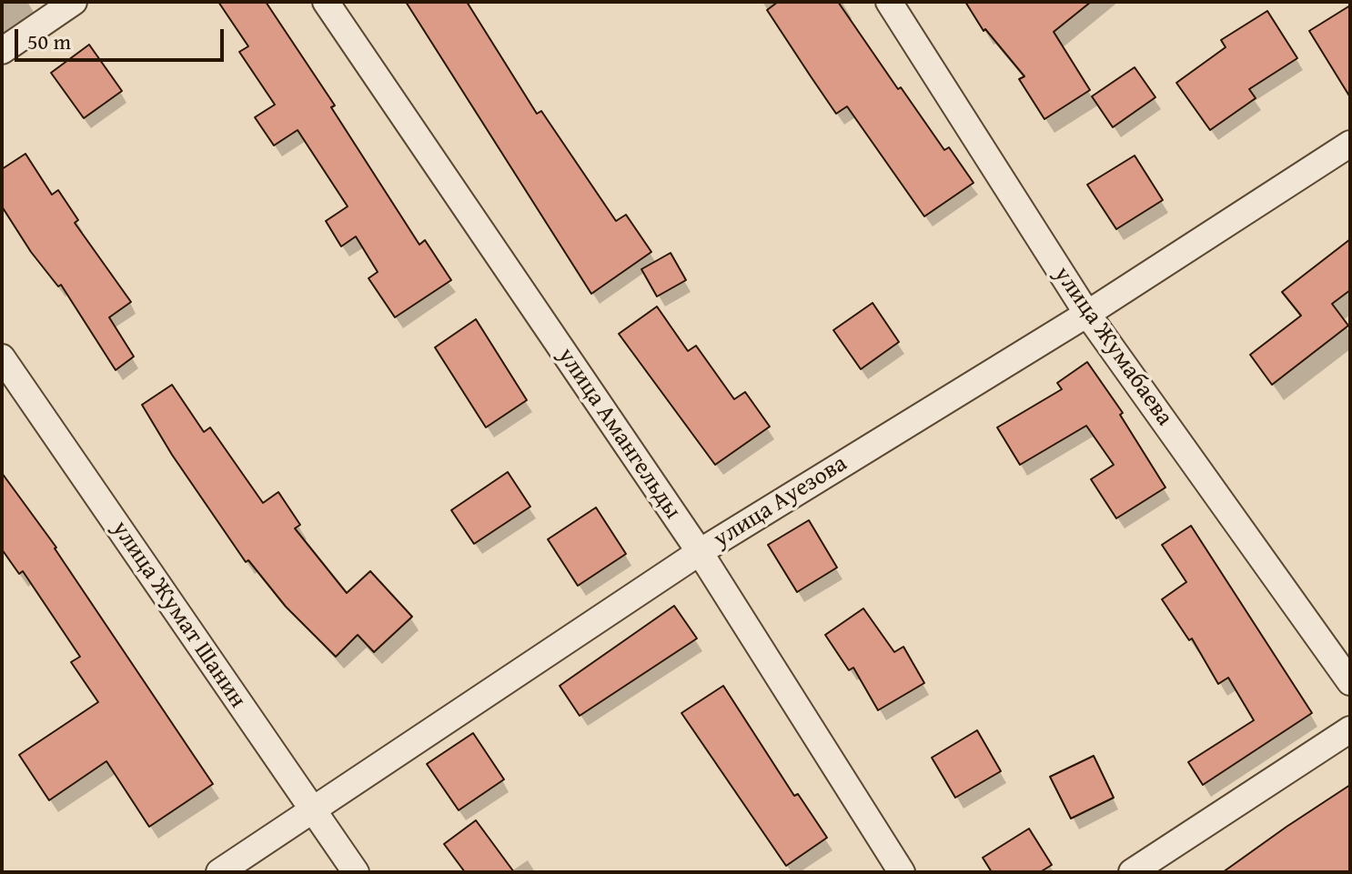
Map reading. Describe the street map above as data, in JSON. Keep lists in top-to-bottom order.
{
  "streets": {
    "street": [
      "улица Жумабаева",
      "улица Амангельды",
      "улица Ауезова",
      "улица Жумат Шанин"
    ]
  },
  "crossings": [
    ["улица Жумабаева", "улица Ауезова"],
    ["улица Амангельды", "улица Ауезова"],
    ["улица Ауезова", "улица Жумат Шанин"]
  ],
  "scale_bar": "50 m"
}
